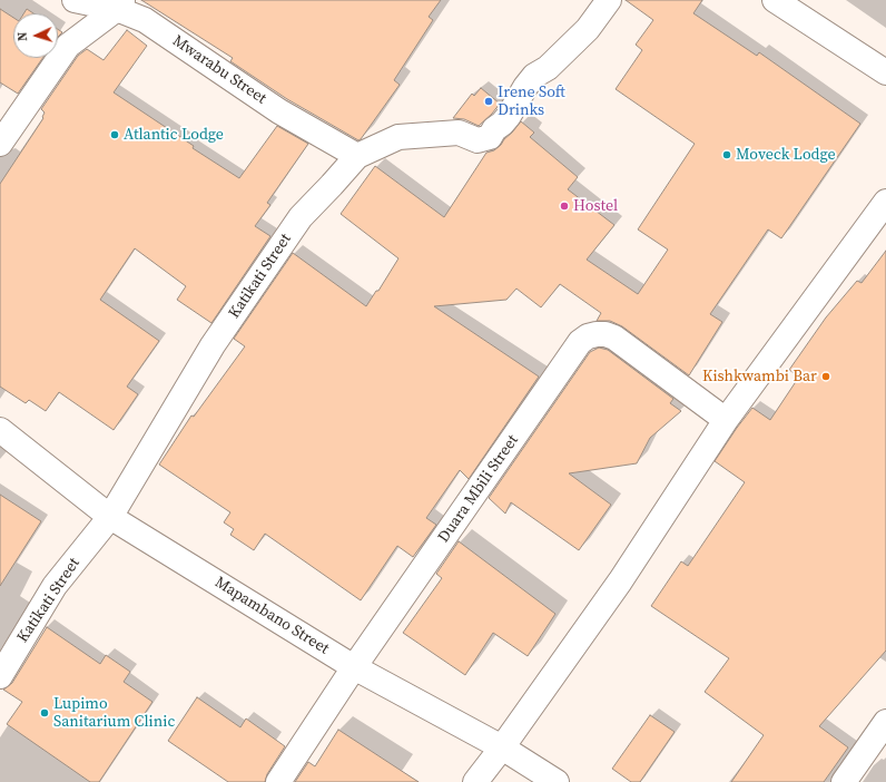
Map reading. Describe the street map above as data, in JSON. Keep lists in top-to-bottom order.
{
  "streets": {
    "street": [
      "Mwarabu Street",
      "Katikati Street",
      "Duara Mbili Street",
      "Mapambano Street"
    ]
  },
  "crossings": [
    ["Mwarabu Street", "Katikati Street"],
    ["Katikati Street", "Mapambano Street"],
    ["Duara Mbili Street", "Mapambano Street"]
  ],
  "places": [
    "Irene Soft Drinks",
    "Atlantic Lodge",
    "Moveck Lodge",
    "Hostel",
    "Kishkwambi Bar",
    "Lupimo Sanitarium Clinic"
  ],
  "north": "left"
}
